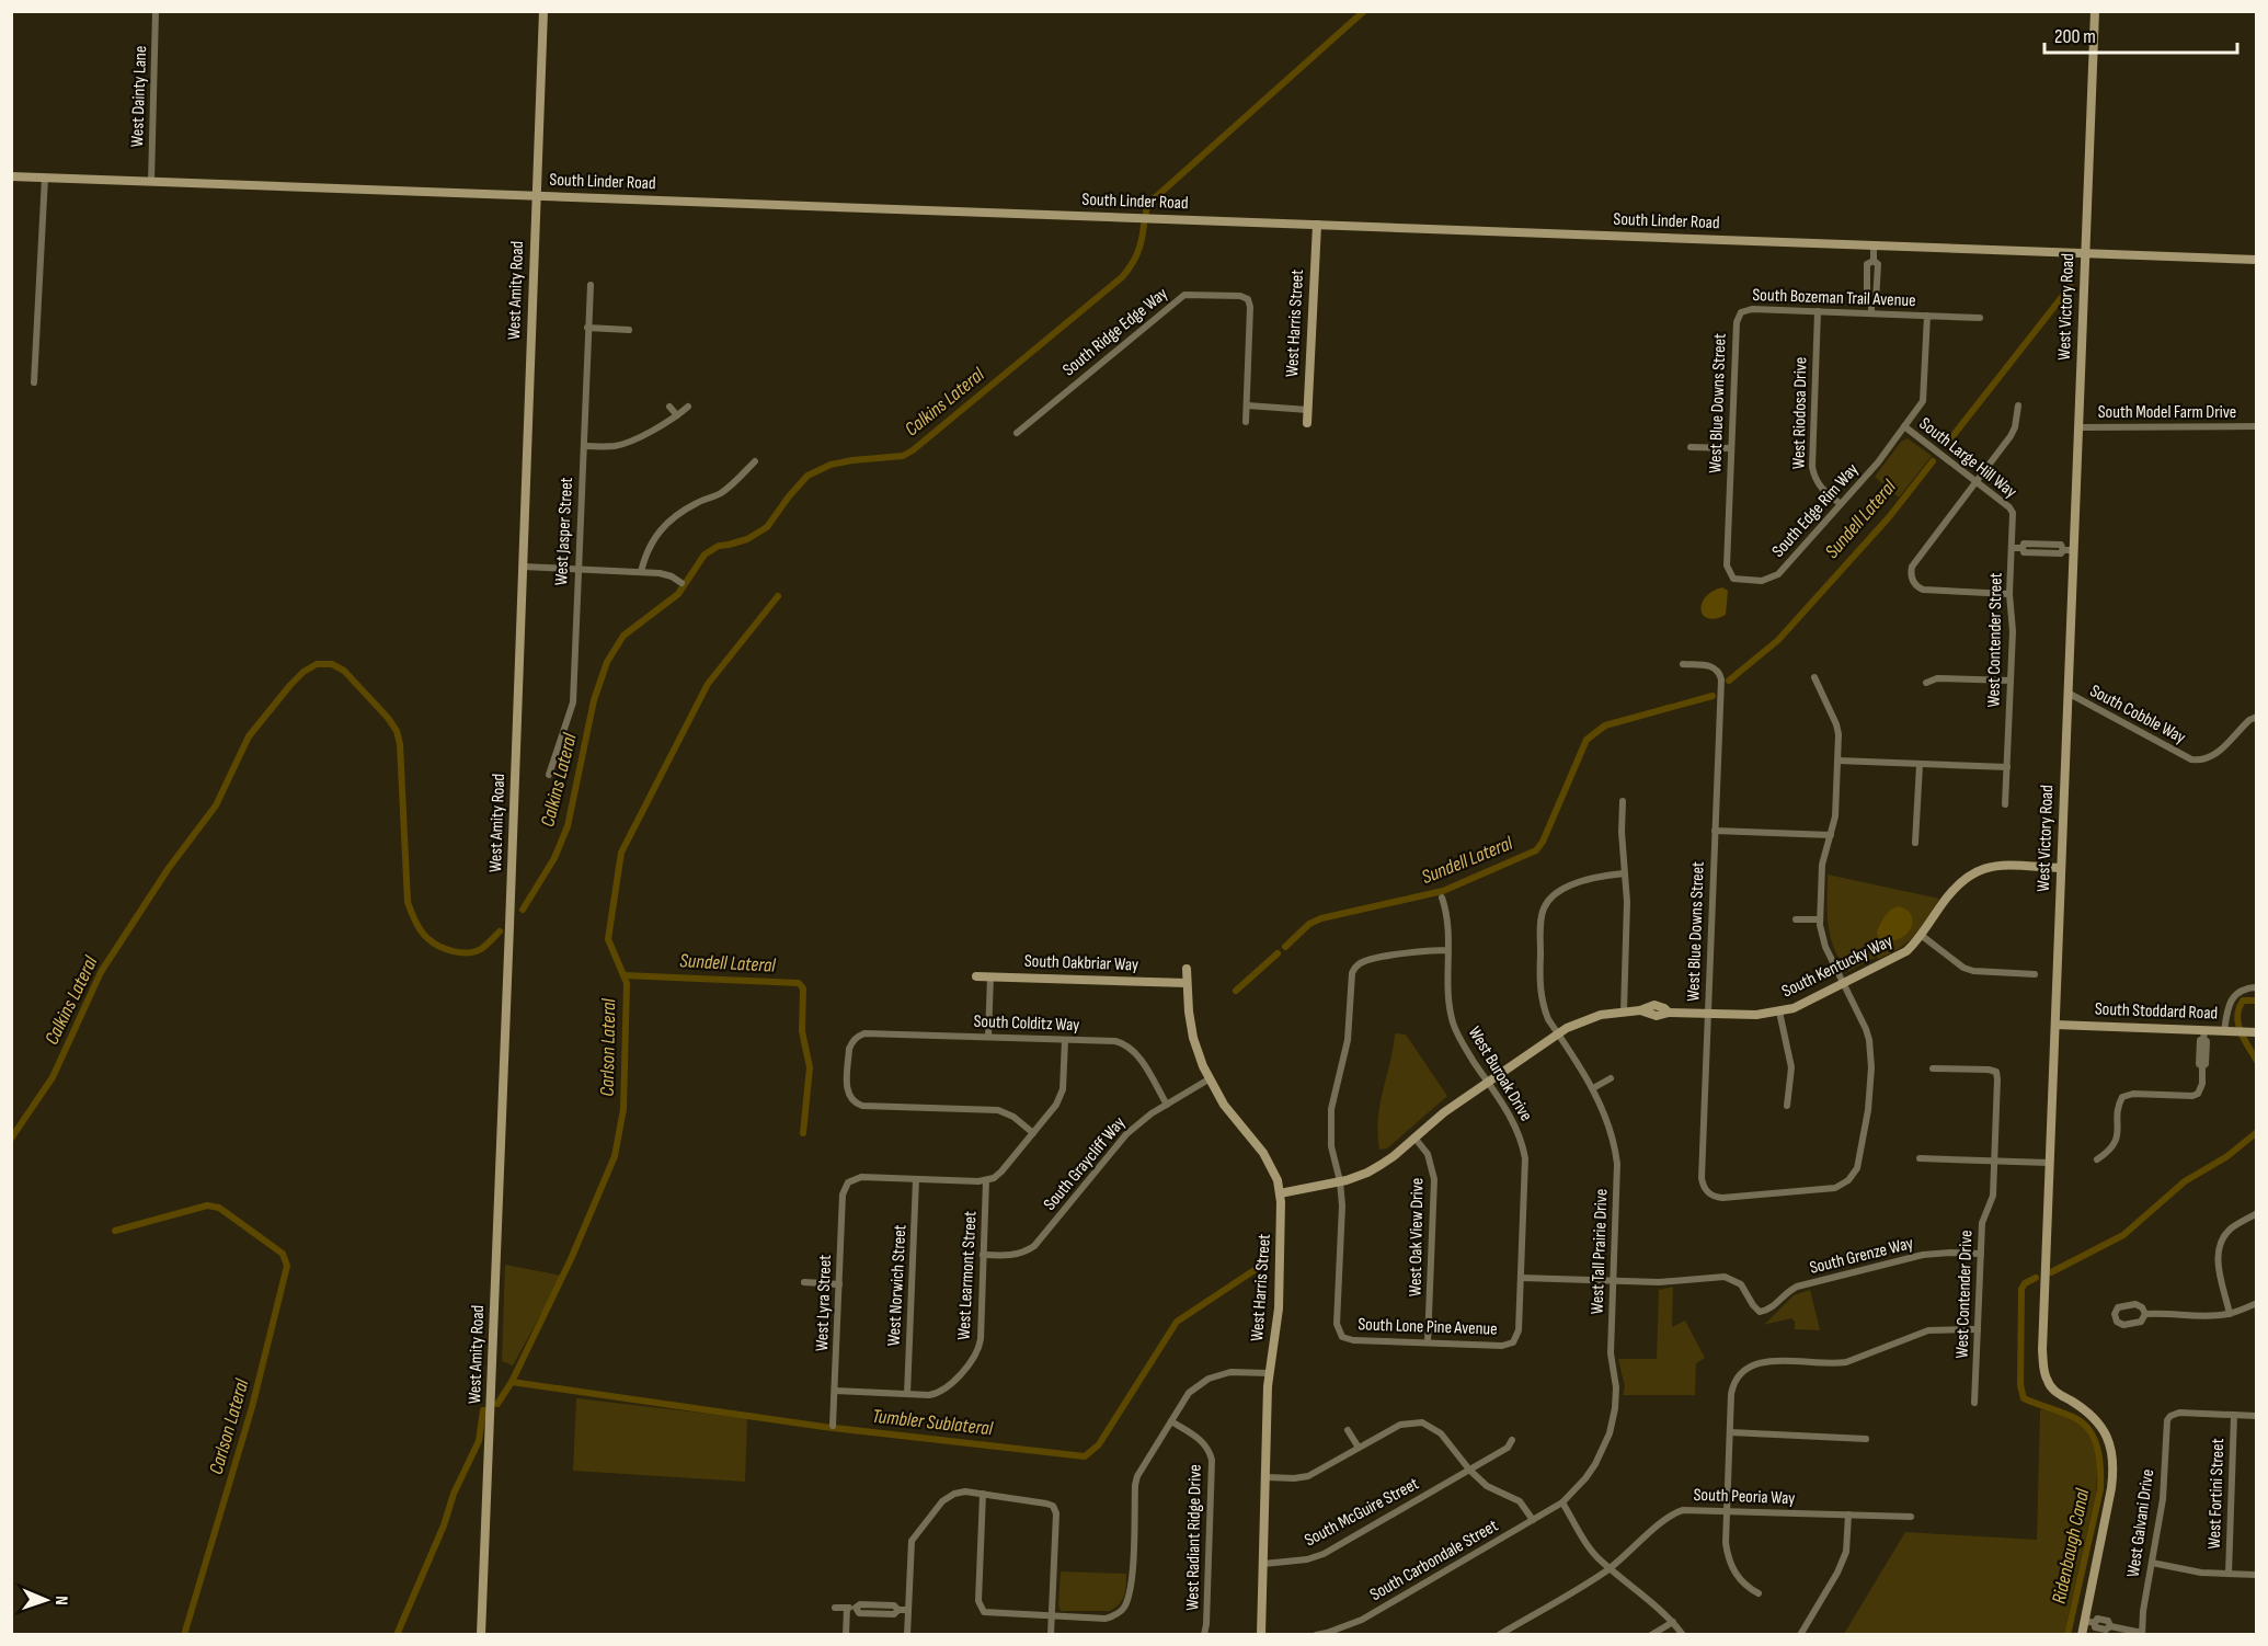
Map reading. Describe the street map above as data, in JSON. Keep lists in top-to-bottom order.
{
  "streets": {
    "street": [
      "West Dainty Lane",
      "South Linder Road",
      "West Amity Road",
      "South Bozeman Trail Avenue",
      "West Victory Road",
      "West Harris Street",
      "South Ridge Edge Way",
      "West Blue Downs Street",
      "South Model Farm Drive",
      "West Riodosa Drive",
      "South Large Hill Way",
      "South Edge Rim Way",
      "West Jasper Street",
      "West Contender Street",
      "South Cobble Way",
      "South Oakbriar Way",
      "South Kentucky Way",
      "South Stoddard Road",
      "South Colditz Way",
      "West Buroak Drive",
      "South Graycliff Way",
      "West Oak View Drive",
      "West Tall Prairie Drive",
      "South Grenze Way",
      "West Learmont Street",
      "West Norwich Street",
      "West Contender Drive",
      "West Lyra Street",
      "South Lone Pine Avenue",
      "West Fortini Street",
      "South Peoria Way",
      "South McGuire Street",
      "West Galvani Drive",
      "West Radiant Ridge Drive",
      "South Carbondale Street"
    ]
  },
  "crossings": [
    ["West Dainty Lane", "South Linder Road"],
    ["South Linder Road", "West Amity Road"],
    ["South Linder Road", "West Victory Road"],
    ["South Linder Road", "West Harris Street"],
    ["South Bozeman Trail Avenue", "West Blue Downs Street"],
    ["South Bozeman Trail Avenue", "West Riodosa Drive"],
    ["South Bozeman Trail Avenue", "South Edge Rim Way"],
    ["West Victory Road", "South Model Farm Drive"],
    ["West Victory Road", "South Cobble Way"],
    ["West Victory Road", "South Kentucky Way"],
    ["West Victory Road", "South Stoddard Road"],
    ["West Harris Street", "South Oakbriar Way"],
    ["West Harris Street", "South Kentucky Way"],
    ["West Harris Street", "South Graycliff Way"],
    ["West Harris Street", "South McGuire Street"],
    ["West Blue Downs Street", "South Edge Rim Way"],
    ["West Blue Downs Street", "South Kentucky Way"],
    ["West Riodosa Drive", "South Edge Rim Way"],
    ["South Large Hill Way", "South Edge Rim Way"],
    ["South Large Hill Way", "West Contender Street"],
    ["South Kentucky Way", "West Buroak Drive"],
    ["South Kentucky Way", "West Oak View Drive"],
    ["South Kentucky Way", "West Tall Prairie Drive"],
    ["South Kentucky Way", "South Lone Pine Avenue"],
    ["South Colditz Way", "South Graycliff Way"],
    ["West Buroak Drive", "South Lone Pine Avenue"],
    ["South Graycliff Way", "West Learmont Street"],
    ["West Oak View Drive", "South Lone Pine Avenue"],
    ["West Tall Prairie Drive", "South Grenze Way"],
    ["West Tall Prairie Drive", "South Carbondale Street"],
    ["South Grenze Way", "West Contender Drive"],
    ["West Learmont Street", "West Norwich Street"],
    ["West Norwich Street", "West Lyra Street"],
    ["West Fortini Street", "West Galvani Drive"]
  ],
  "water": [
    "Calkins Lateral",
    "Sundell Lateral",
    "Carlson Lateral",
    "Tumbler Sublateral",
    "Ridenbaugh Canal"
  ],
  "scale_bar": "200 m",
  "north": "right"
}
